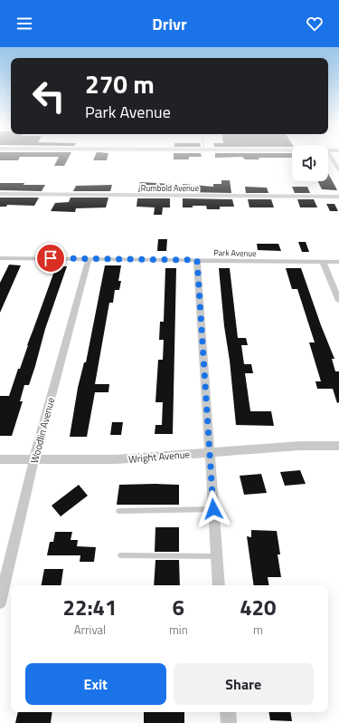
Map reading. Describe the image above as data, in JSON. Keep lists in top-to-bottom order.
{
  "streets": {
    "street": [
      "Rumbold Avenue",
      "Park Avenue",
      "Woodlin Avenue",
      "Wright Avenue"
    ]
  },
  "crossings": [
    ["Park Avenue", "Woodlin Avenue"],
    ["Woodlin Avenue", "Wright Avenue"]
  ],
  "page": {
    "header": "Drivr",
    "turn": ["270 m", "Park Avenue"],
    "eta": [
      "22:41",
      "Arrival",
      "6",
      "min",
      "420",
      "m"
    ],
    "buttons": ["Exit", "Share"]
  }
}
